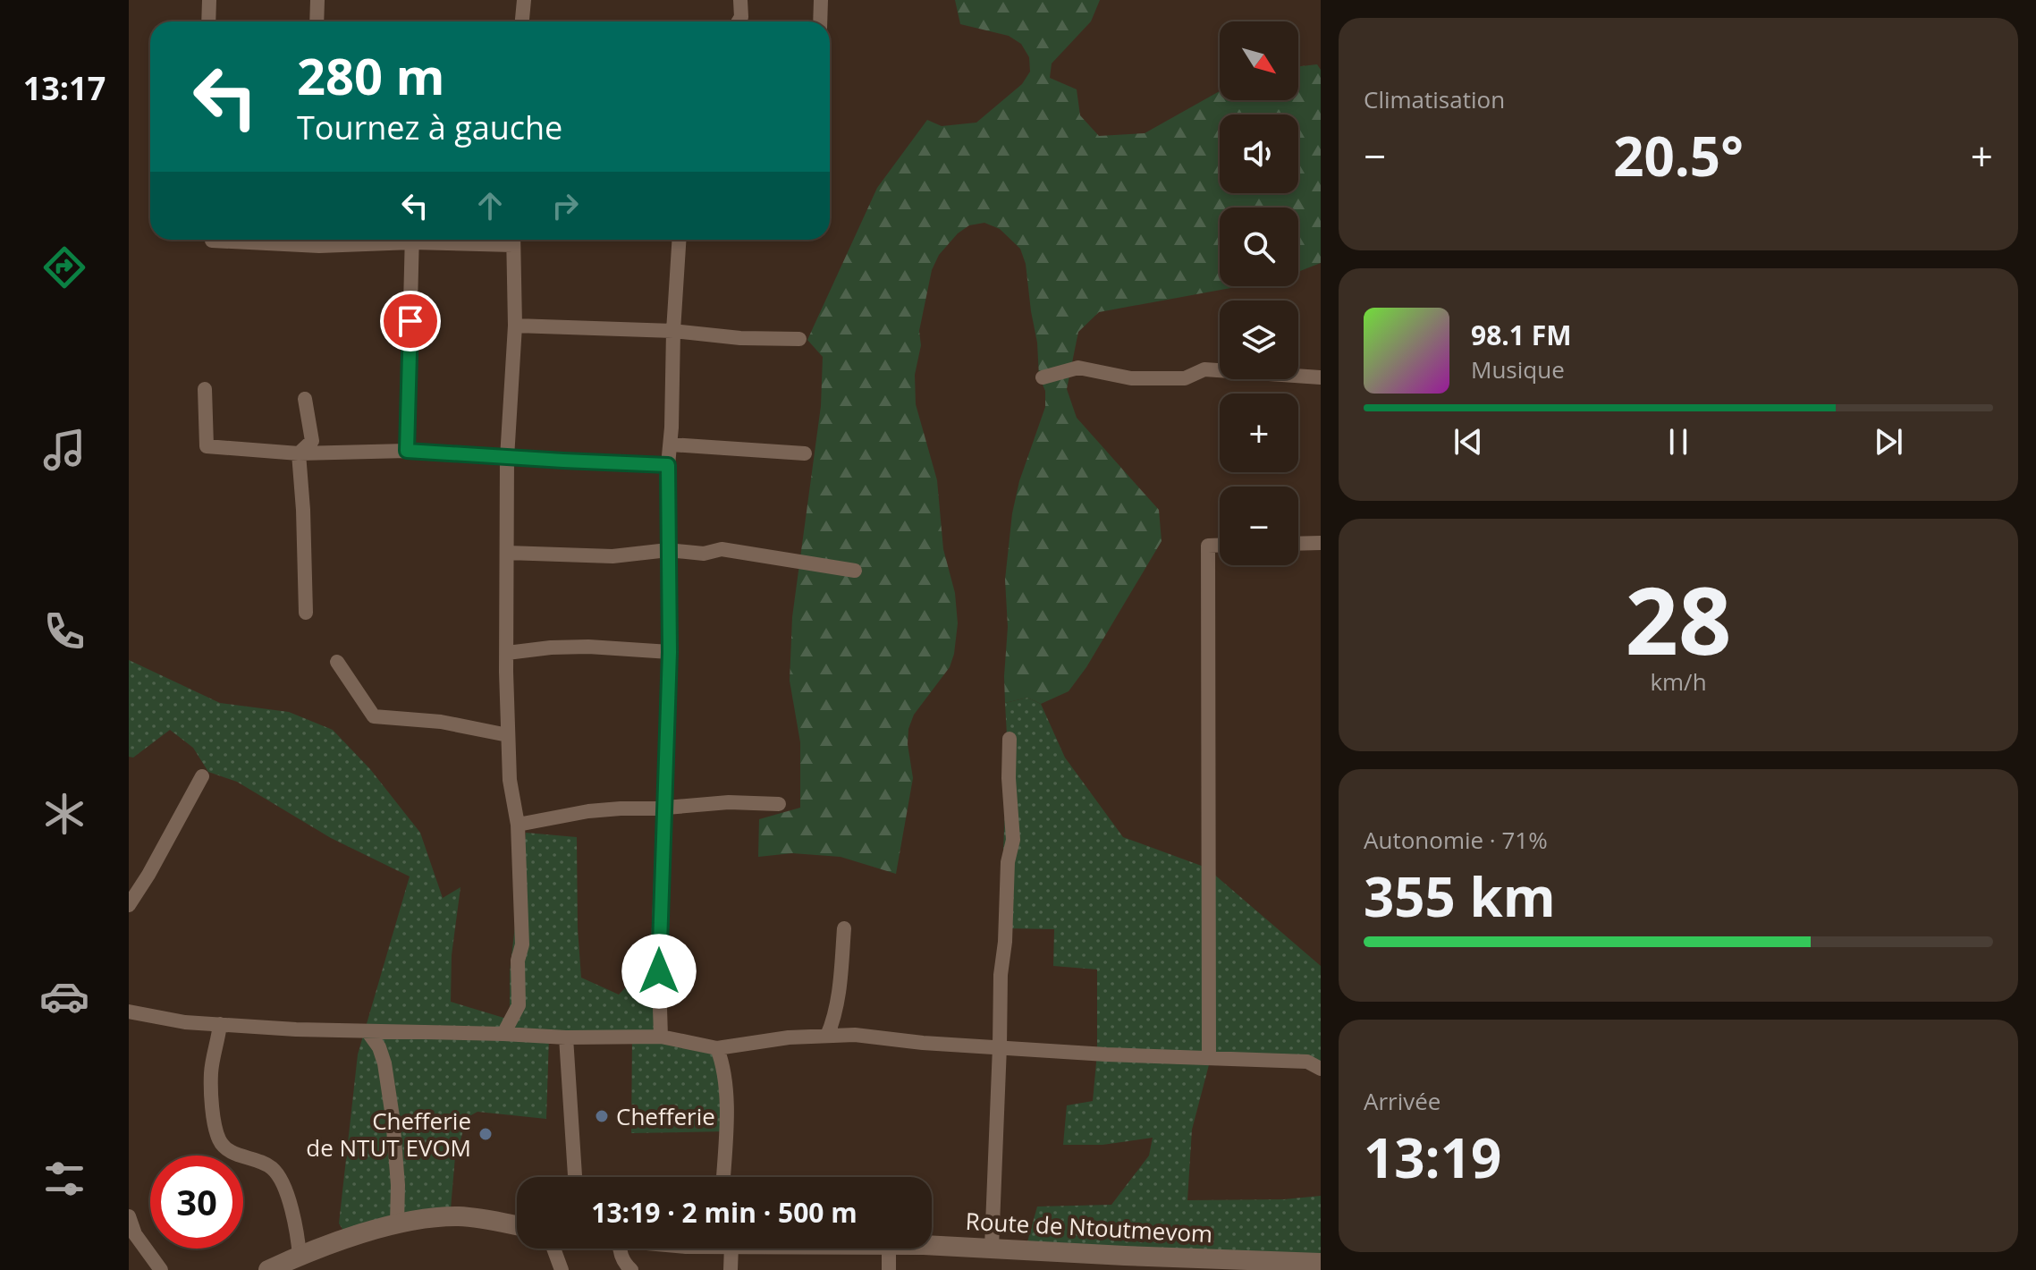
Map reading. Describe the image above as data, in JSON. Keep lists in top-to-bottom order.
{
  "streets": {
    "street": ["Route de Ntoutmevom"]
  },
  "places": ["Chefferie", "Chefferie de NTUT EVOM"],
  "north": "bottom right",
  "page": {
    "tabs": "13:17",
    "tile": [
      "Climatisation",
      ["28", "km/h"],
      ["Autonomie · 71%", "355 km"],
      ["Arrivée", "13:19"]
    ],
    "map_buttons": ["+", "−"],
    "turn": ["280 m", "Tournez à gauche"],
    "heat": ["−", "20.5°", "+"],
    "song": ["98.1 FM", "Musique"],
    "limit": "30",
    "trip": "13:19 · 2 min · 500 m"
  }
}
